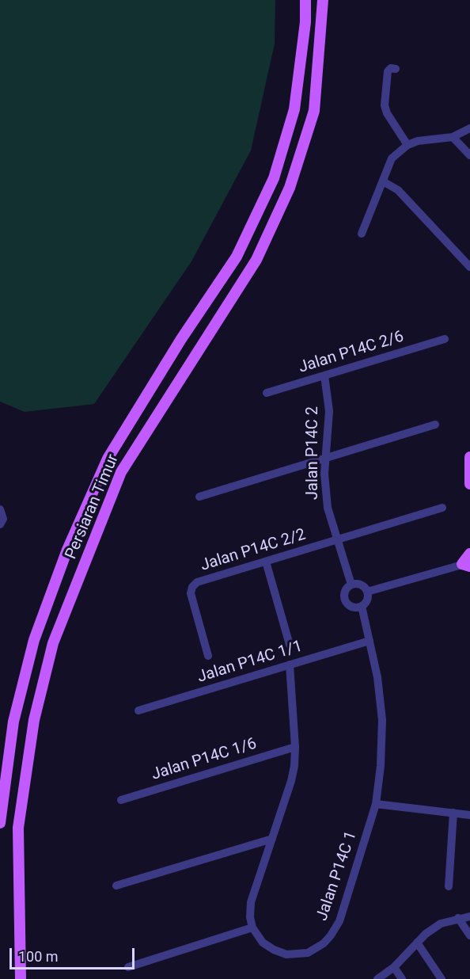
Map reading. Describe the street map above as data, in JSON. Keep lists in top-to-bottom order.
{
  "streets": {
    "main road": ["Persiaran Timur"],
    "street": [
      "Jalan P14C 2/6",
      "Jalan P14C 2",
      "Jalan P14C 2/2",
      "Jalan P14C 1/1",
      "Jalan P14C 1/6",
      "Jalan P14C 1"
    ]
  },
  "crossings": [
    ["Jalan P14C 2/6", "Jalan P14C 2"],
    ["Jalan P14C 2", "Jalan P14C 2/2"],
    ["Jalan P14C 2", "Jalan P14C 1"],
    ["Jalan P14C 1/1", "Jalan P14C 1"]
  ],
  "scale_bar": "100 m"
}
